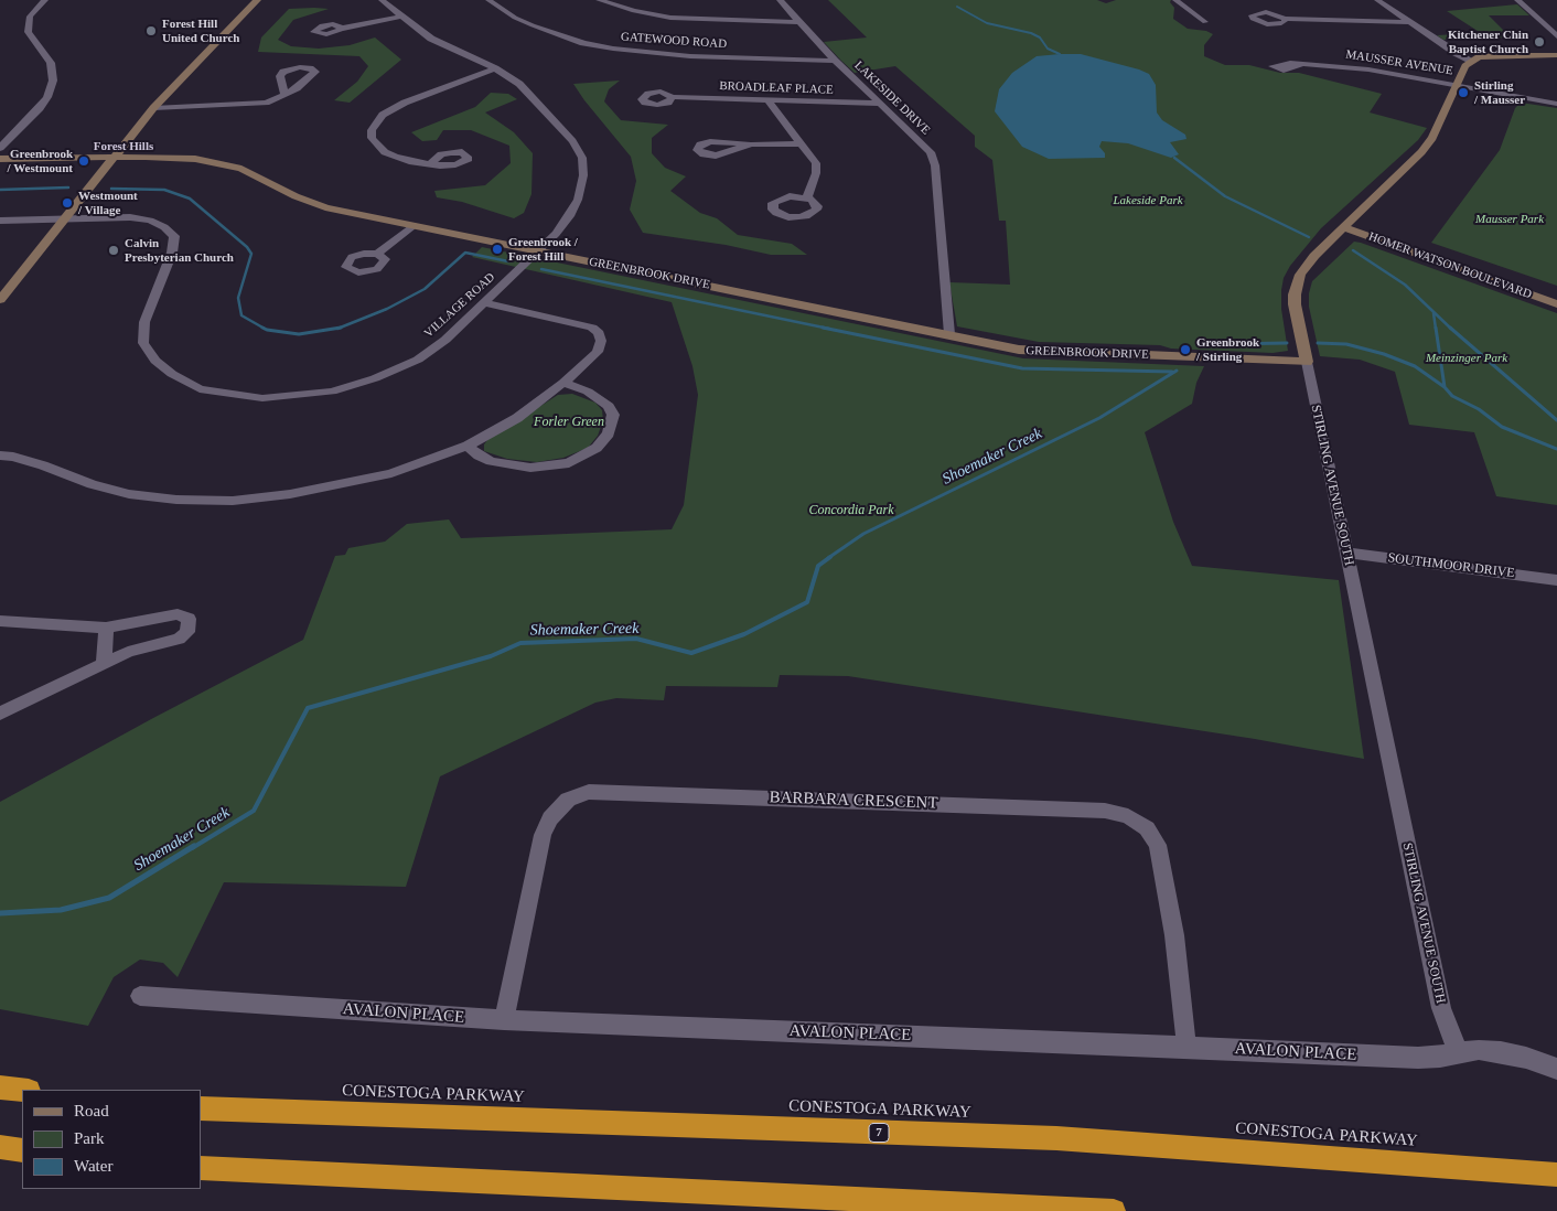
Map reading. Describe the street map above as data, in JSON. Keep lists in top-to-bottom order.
{
  "streets": {
    "highway": ["CONESTOGA PARKWAY", "7"],
    "street": [
      "GATEWOOD ROAD",
      "MAUSSER AVENUE",
      "BROADLEAF PLACE",
      "LAKESIDE DRIVE",
      "HOMER WATSON BOULEVARD",
      "GREENBROOK DRIVE",
      "VILLAGE ROAD",
      "STIRLING AVENUE SOUTH",
      "SOUTHMOOR DRIVE",
      "BARBARA CRESCENT",
      "AVALON PLACE"
    ]
  },
  "crossings": [
    ["GATEWOOD ROAD", "LAKESIDE DRIVE"],
    ["MAUSSER AVENUE", "STIRLING AVENUE SOUTH"],
    ["BROADLEAF PLACE", "LAKESIDE DRIVE"],
    ["LAKESIDE DRIVE", "GREENBROOK DRIVE"],
    ["HOMER WATSON BOULEVARD", "STIRLING AVENUE SOUTH"],
    ["GREENBROOK DRIVE", "VILLAGE ROAD"],
    ["GREENBROOK DRIVE", "STIRLING AVENUE SOUTH"],
    ["STIRLING AVENUE SOUTH", "SOUTHMOOR DRIVE"],
    ["STIRLING AVENUE SOUTH", "AVALON PLACE"],
    ["BARBARA CRESCENT", "AVALON PLACE"]
  ],
  "districts": ["Forest Hills"],
  "water": ["Shoemaker Creek"],
  "parks": [
    "Lakeside Park",
    "Mausser Park",
    "Meinzinger Park",
    "Forler Green",
    "Concordia Park"
  ],
  "places": [
    "Forest Hill United Church",
    "Kitchener Chin Baptist Church",
    "Stirling / Mausser",
    "Greenbrook / Westmount",
    "Westmount / Village",
    "Greenbrook / Forest Hill",
    "Calvin Presbyterian Church",
    "Greenbrook / Stirling"
  ],
  "legend": ["Road", "Park", "Water"]
}
